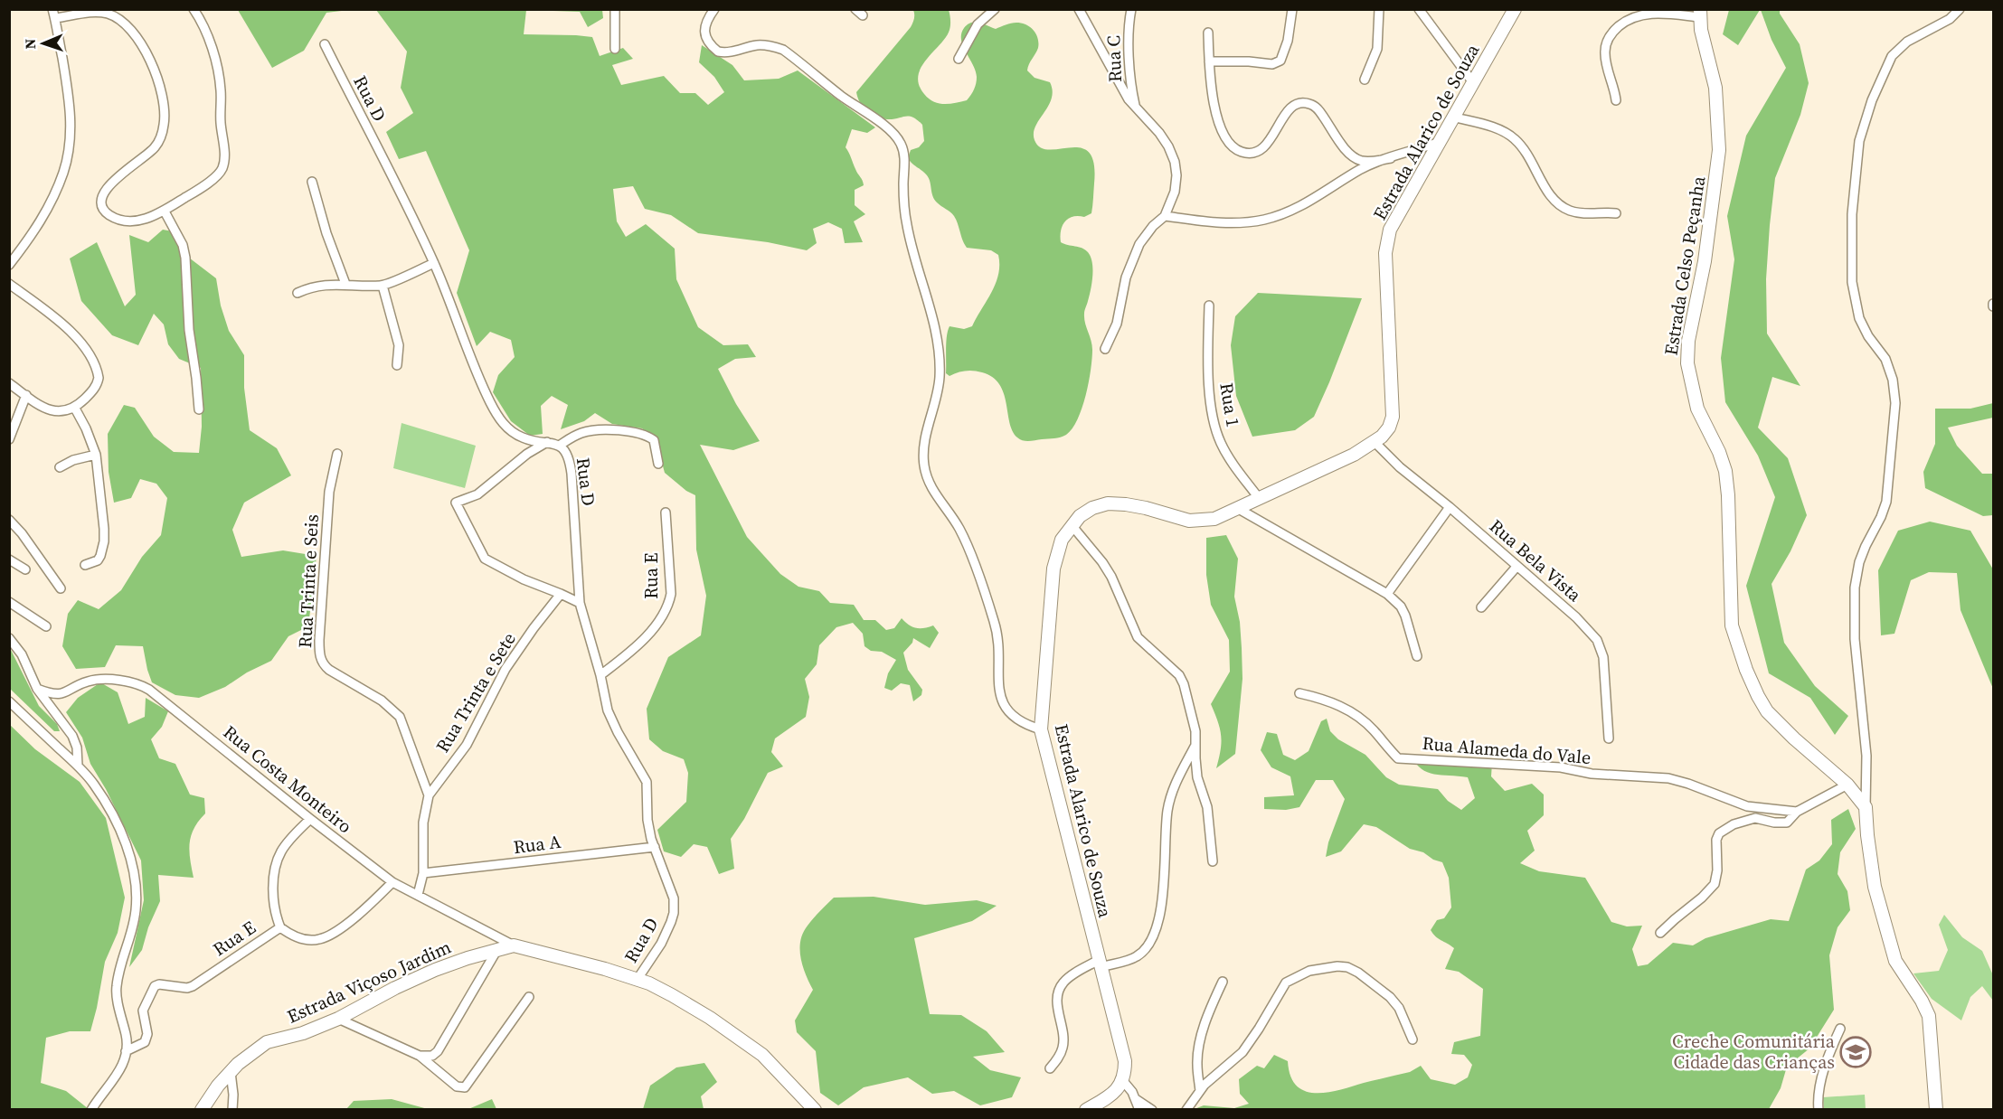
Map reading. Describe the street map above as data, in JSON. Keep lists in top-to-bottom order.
{
  "streets": {
    "main road": ["Estrada Alarico de Souza", "Estrada Celso Peçanha", "Estrada Viçoso Jardim"],
    "street": [
      "Rua C",
      "Rua D",
      "Rua 1",
      "Rua Bela Vista",
      "Rua E",
      "Rua Trinta e Seis",
      "Rua Trinta e Sete",
      "Rua Alameda do Vale",
      "Rua Costa Monteiro",
      "Rua A"
    ]
  },
  "crossings": [
    ["Rua D", "Rua E"],
    ["Rua D", "Rua A"],
    ["Estrada Alarico de Souza", "Rua 1"],
    ["Estrada Alarico de Souza", "Rua Bela Vista"],
    ["Rua E", "Rua Costa Monteiro"],
    ["Rua Trinta e Seis", "Rua Trinta e Sete"],
    ["Rua Trinta e Sete", "Rua Costa Monteiro"],
    ["Rua Trinta e Sete", "Rua A"],
    ["Rua Costa Monteiro", "Estrada Viçoso Jardim"]
  ],
  "places": {
    "school or university": ["Creche Comunitária Cidade das Crianças"]
  },
  "north": "left"
}
